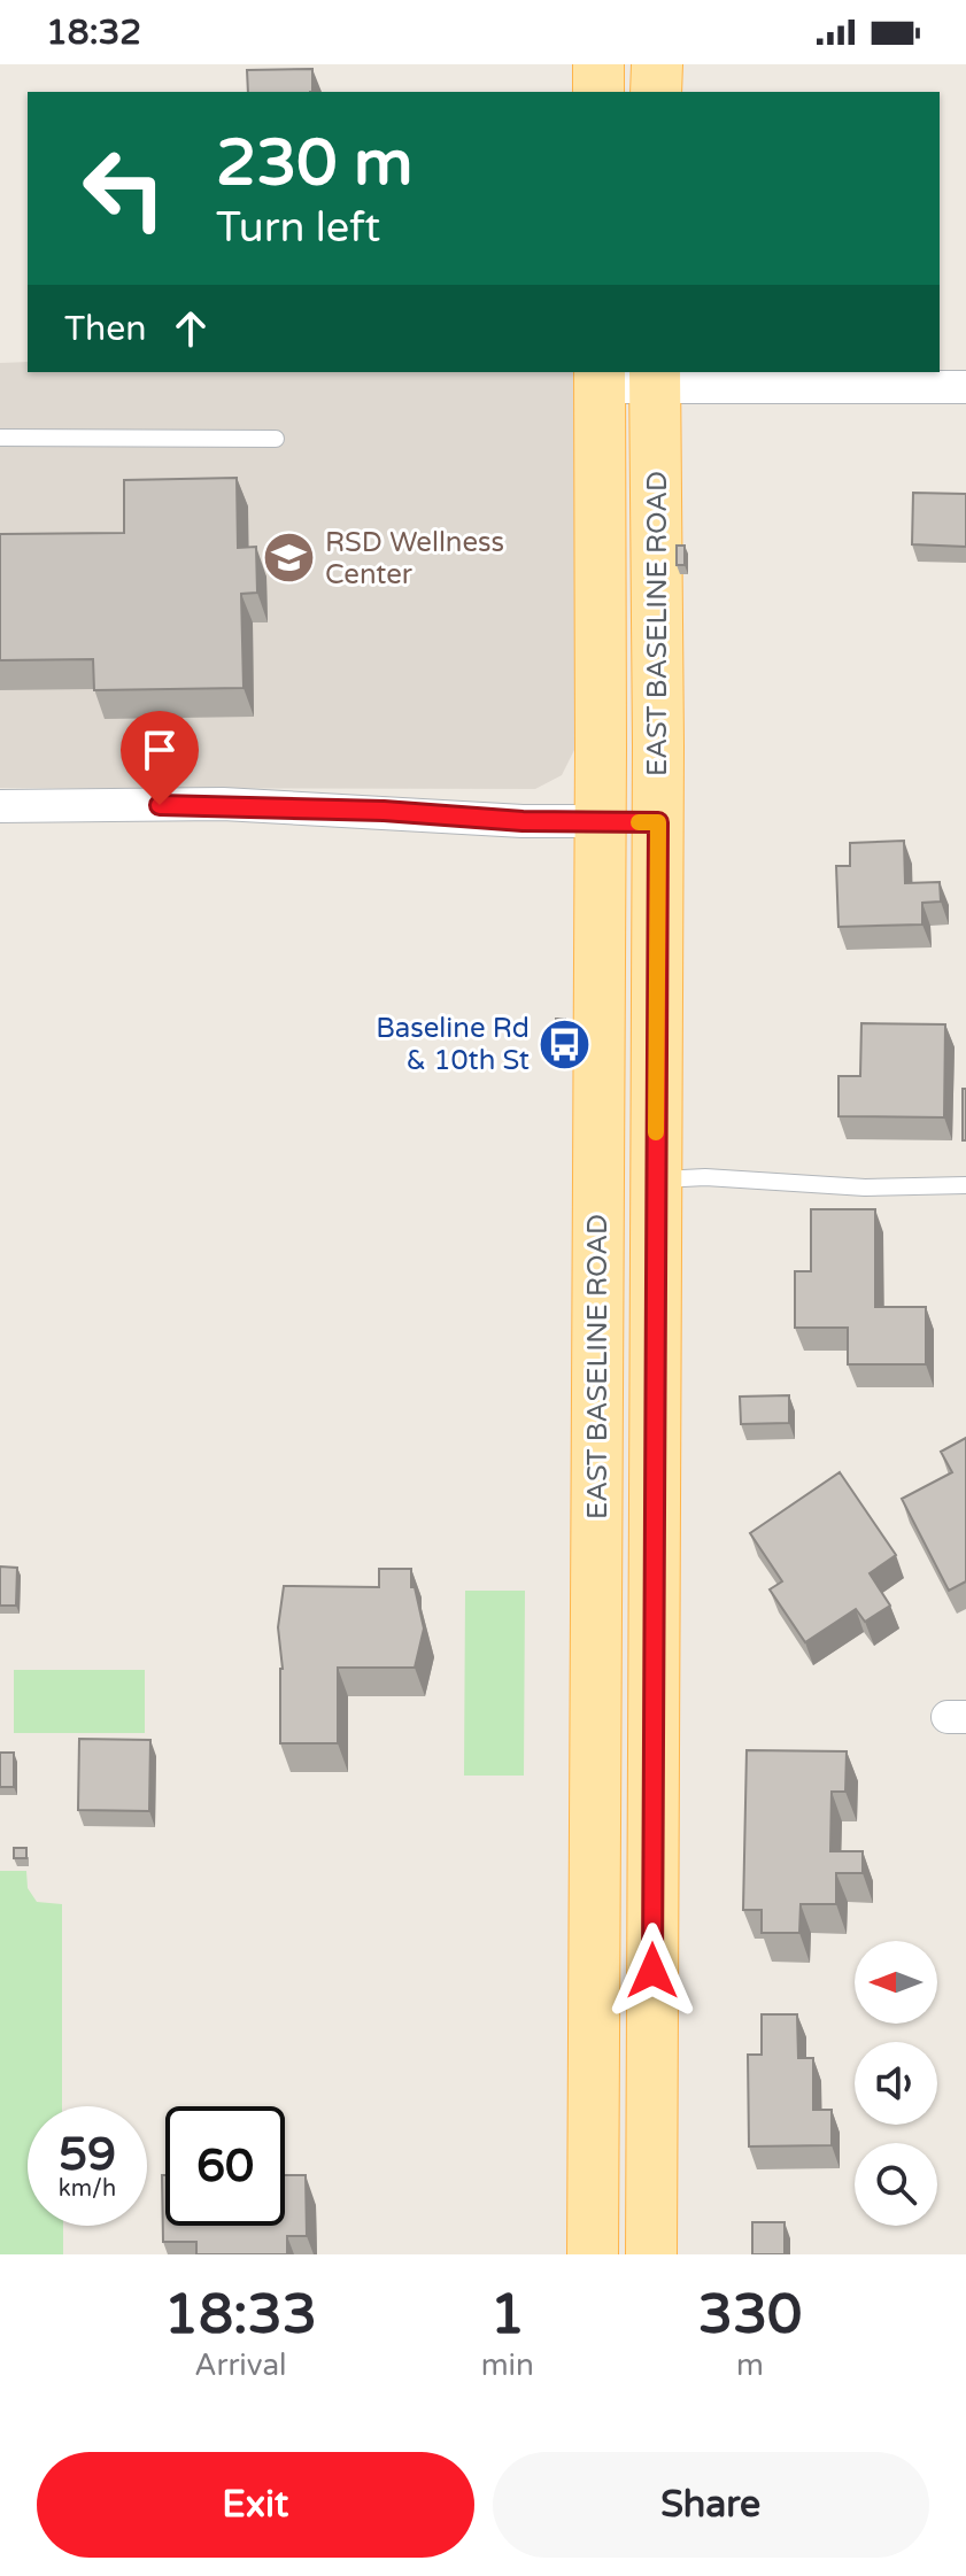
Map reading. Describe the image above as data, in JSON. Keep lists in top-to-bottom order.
{
  "streets": {
    "main road": ["EAST BASELINE ROAD"]
  },
  "places": {
    "school or university": ["RSD Wellness Center"],
    "bus stop": ["Baseline Rd & 10th St"]
  },
  "north": "left",
  "page": {
    "status": "18:32",
    "turn": ["230 m", "Turn left"],
    "then": "Then",
    "speed": "59 km/h",
    "limit": "60",
    "eta": [
      "18:33",
      "Arrival",
      "1",
      "min",
      "330",
      "m"
    ],
    "buttons": ["Exit", "Share"]
  }
}
